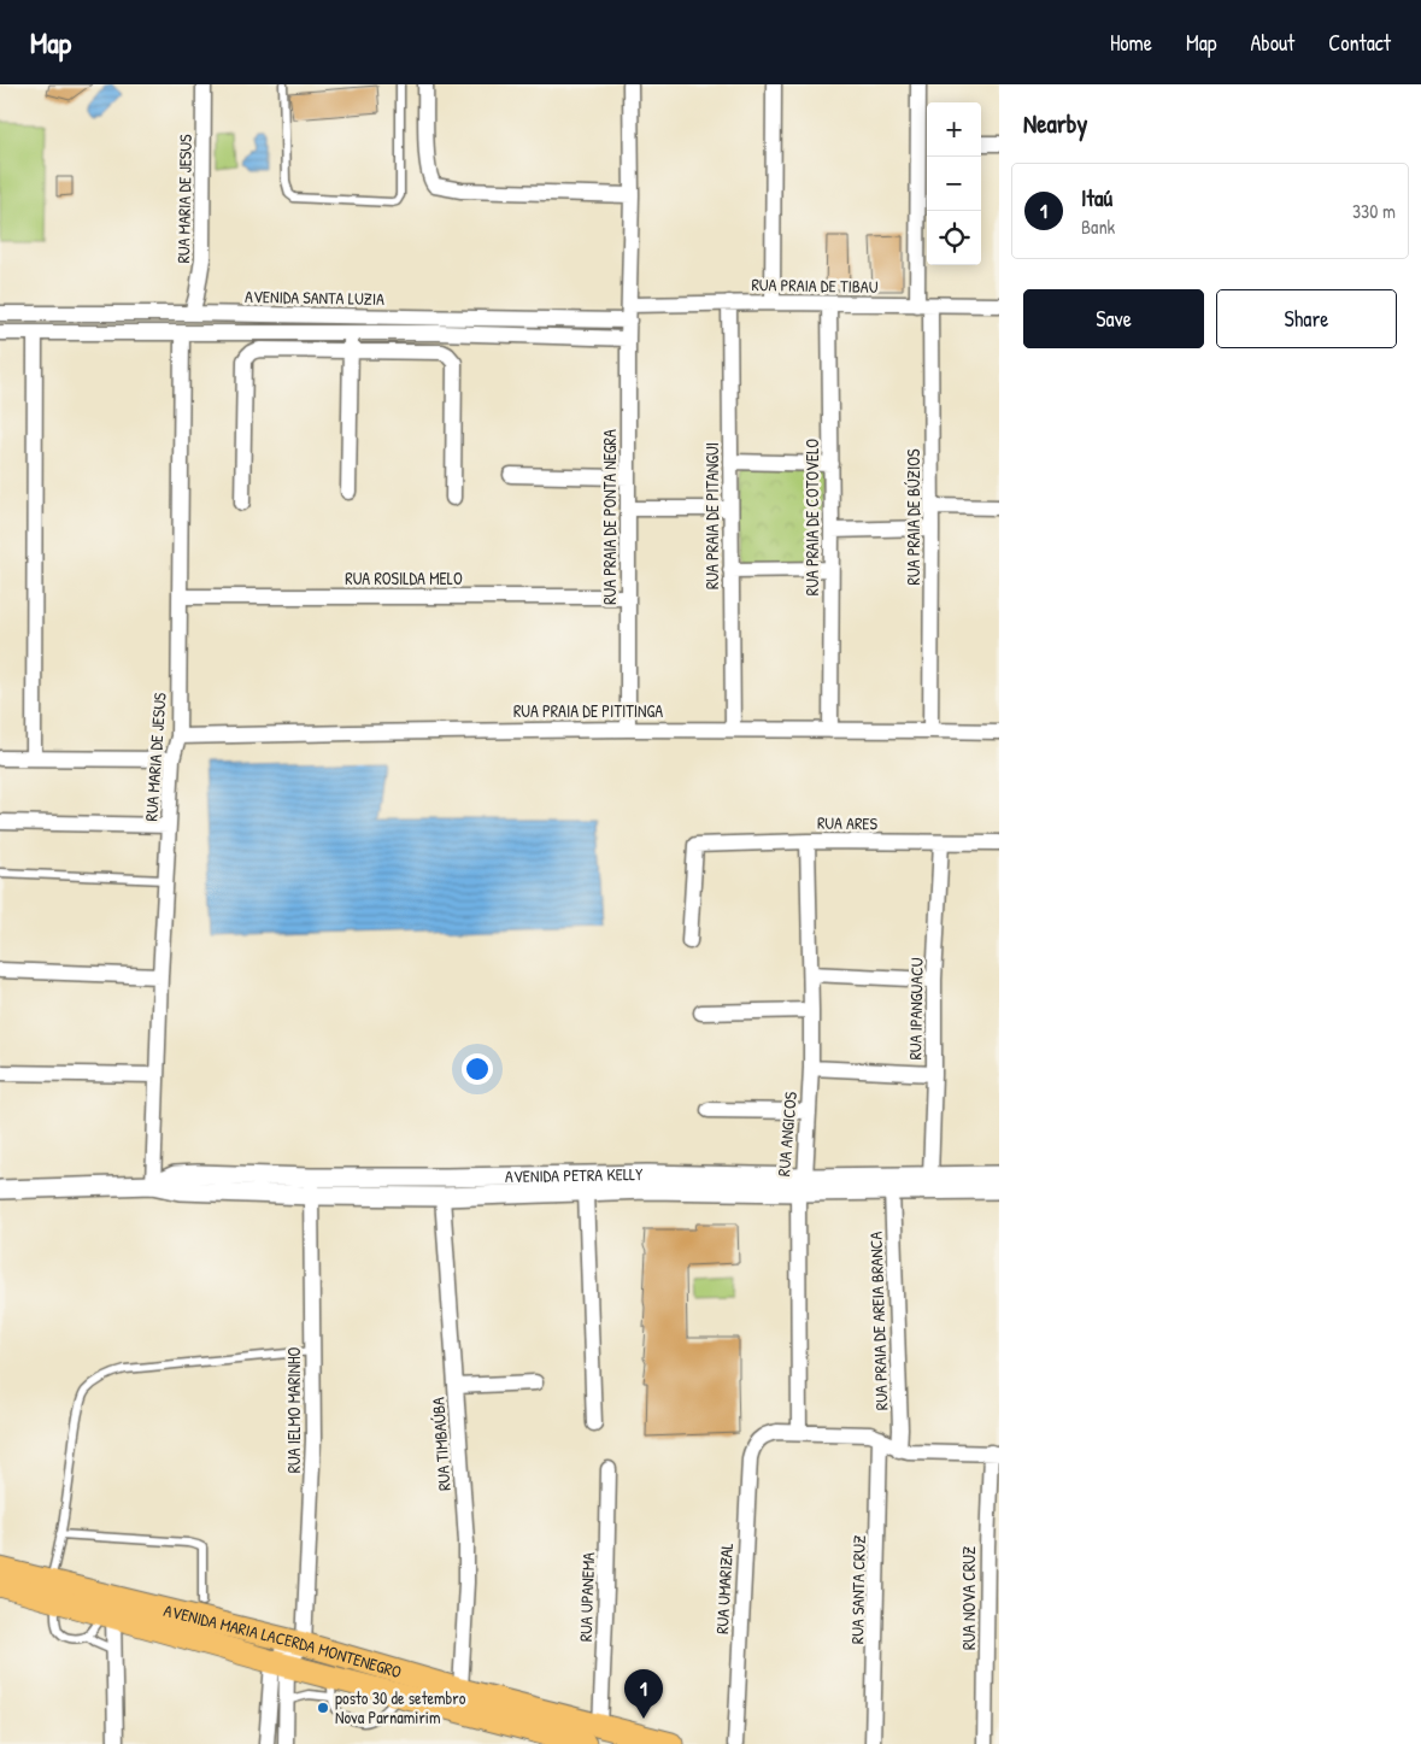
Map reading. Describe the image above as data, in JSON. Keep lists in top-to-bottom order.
{
  "streets": {
    "main road": ["AVENIDA MARIA LACERDA MONTENEGRO"],
    "street": [
      "RUA MARIA DE JESUS",
      "RUA PRAIA DE TIBAU",
      "AVENIDA SANTA LUZIA",
      "RUA PRAIA DE PITANGUI",
      "RUA PRAIA DE PONTA NEGRA",
      "RUA PRAIA DE COTOVELO",
      "RUA PRAIA DE BÚZIOS",
      "RUA ROSILDA MELO",
      "RUA PRAIA DE PITITINGA",
      "RUA ARES",
      "RUA IPANGUACU",
      "RUA ANGICOS",
      "AVENIDA PETRA KELLY",
      "RUA PRAIA DE AREIA BRANCA",
      "RUA IELMO MARINHO",
      "RUA TIMBAÚBA",
      "RUA UMARIZAL",
      "RUA SANTA CRUZ",
      "RUA UPANEMA",
      "RUA NOVA CRUZ"
    ]
  },
  "crossings": [
    ["RUA MARIA DE JESUS", "AVENIDA SANTA LUZIA"],
    ["RUA MARIA DE JESUS", "RUA ROSILDA MELO"],
    ["RUA MARIA DE JESUS", "RUA PRAIA DE PITITINGA"],
    ["RUA MARIA DE JESUS", "AVENIDA PETRA KELLY"],
    ["RUA PRAIA DE TIBAU", "RUA PRAIA DE PITANGUI"],
    ["RUA PRAIA DE TIBAU", "RUA PRAIA DE PONTA NEGRA"],
    ["RUA PRAIA DE TIBAU", "RUA PRAIA DE COTOVELO"],
    ["RUA PRAIA DE TIBAU", "RUA PRAIA DE BÚZIOS"],
    ["AVENIDA SANTA LUZIA", "RUA PRAIA DE PONTA NEGRA"],
    ["RUA PRAIA DE PITANGUI", "RUA PRAIA DE PITITINGA"],
    ["RUA PRAIA DE PONTA NEGRA", "RUA ROSILDA MELO"],
    ["RUA PRAIA DE PONTA NEGRA", "RUA PRAIA DE PITITINGA"],
    ["RUA PRAIA DE COTOVELO", "RUA PRAIA DE PITITINGA"],
    ["RUA PRAIA DE BÚZIOS", "RUA PRAIA DE PITITINGA"],
    ["RUA ARES", "RUA IPANGUACU"],
    ["RUA ARES", "RUA ANGICOS"],
    ["RUA IPANGUACU", "AVENIDA PETRA KELLY"],
    ["RUA ANGICOS", "AVENIDA PETRA KELLY"],
    ["RUA ANGICOS", "RUA UMARIZAL"],
    ["AVENIDA PETRA KELLY", "RUA PRAIA DE AREIA BRANCA"],
    ["AVENIDA PETRA KELLY", "RUA IELMO MARINHO"],
    ["AVENIDA PETRA KELLY", "RUA TIMBAÚBA"],
    ["RUA IELMO MARINHO", "AVENIDA MARIA LACERDA MONTENEGRO"],
    ["RUA TIMBAÚBA", "AVENIDA MARIA LACERDA MONTENEGRO"],
    ["RUA UPANEMA", "AVENIDA MARIA LACERDA MONTENEGRO"]
  ],
  "places": ["posto 30 de setembro Nova Parnamirim"],
  "page": {
    "header": "Map",
    "nav": [
      "Home",
      "Map",
      "About",
      "Contact"
    ],
    "heading": "Nearby",
    "map_buttons": ["+", "−"],
    "list": [
      {
        "mark": "1",
        "name": "Itaú",
        "note": "Bank",
        "value": "330 m"
      }
    ],
    "buttons": ["Save", "Share"],
    "pins": "1"
  }
}
